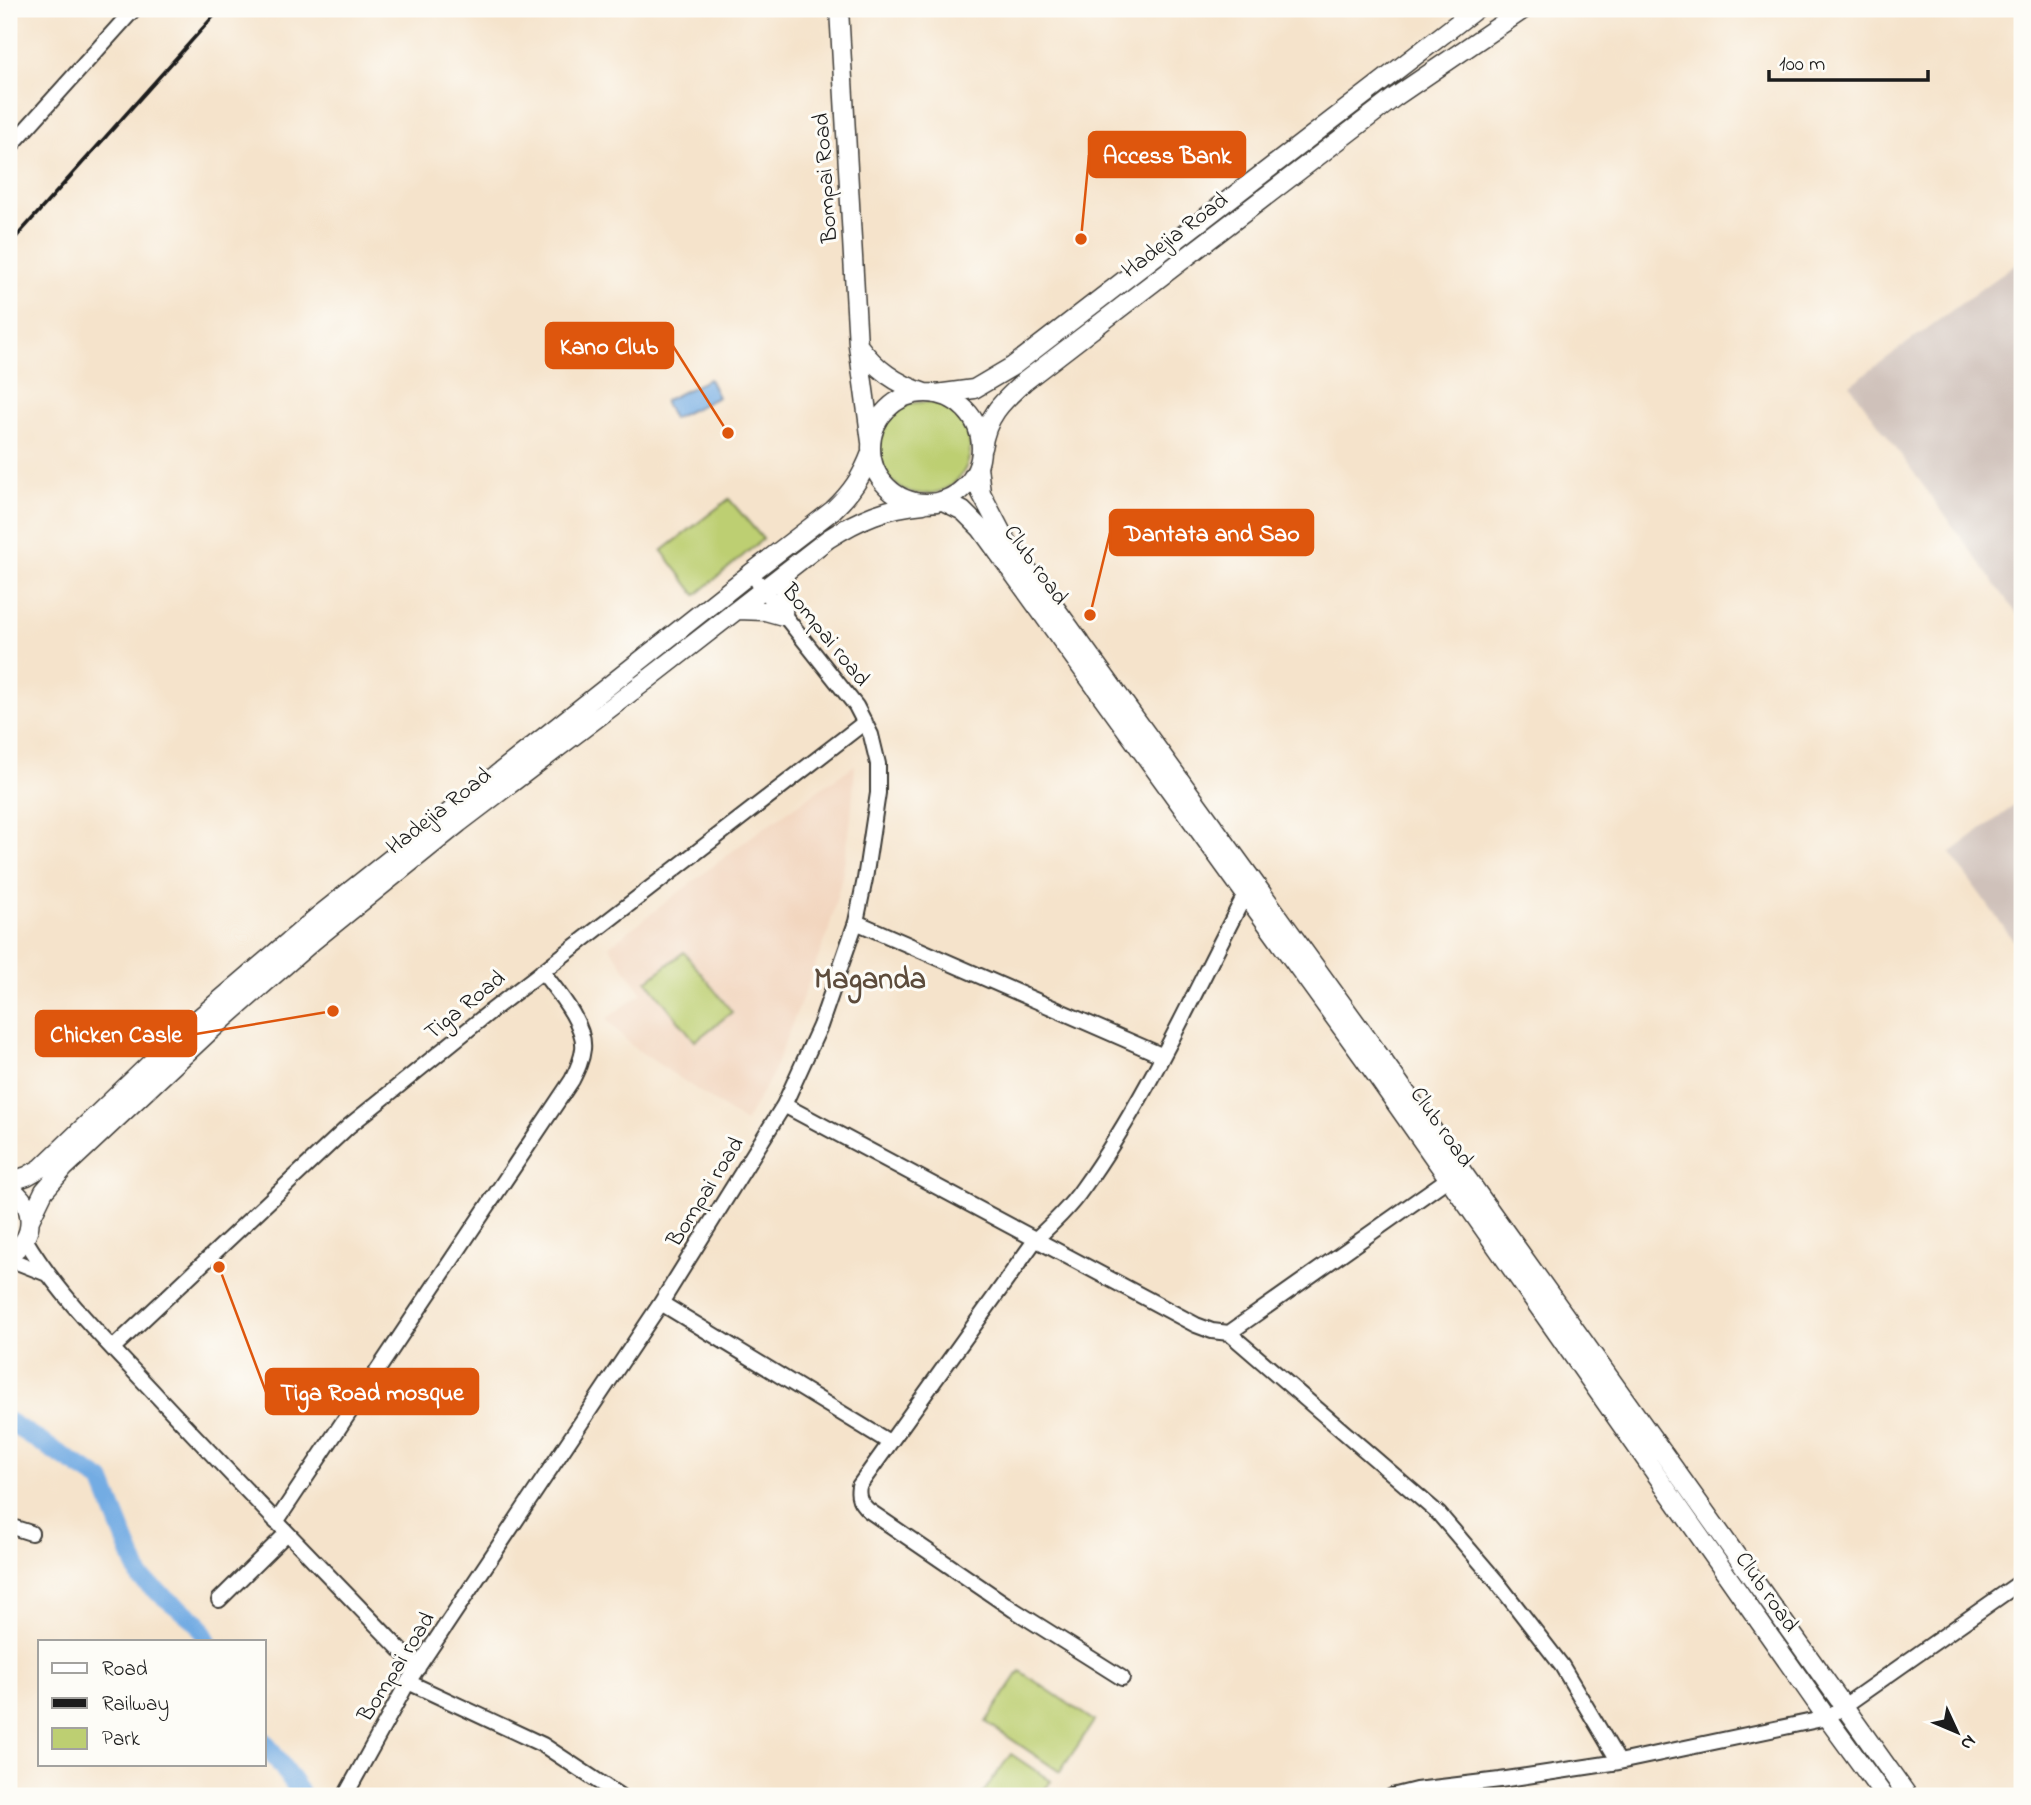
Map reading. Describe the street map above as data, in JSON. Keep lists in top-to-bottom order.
{
  "streets": {
    "main road": ["Bompai Road", "Hadejia Road", "Club road"],
    "street": ["Bompai road", "Tiga Road"]
  },
  "crossings": [
    ["Bompai Road", "Hadejia Road"],
    ["Bompai Road", "Club road"],
    ["Hadejia Road", "Club road"],
    ["Hadejia Road", "Bompai road"],
    ["Bompai road", "Tiga Road"]
  ],
  "districts": ["Maganda"],
  "places": [
    "Access Bank",
    "Kano Club",
    "Dantata and Sao",
    "Chicken Casle",
    "Tiga Road mosque"
  ],
  "legend": ["Road", "Railway", "Park"],
  "scale_bar": "100 m",
  "north": "bottom right"
}
